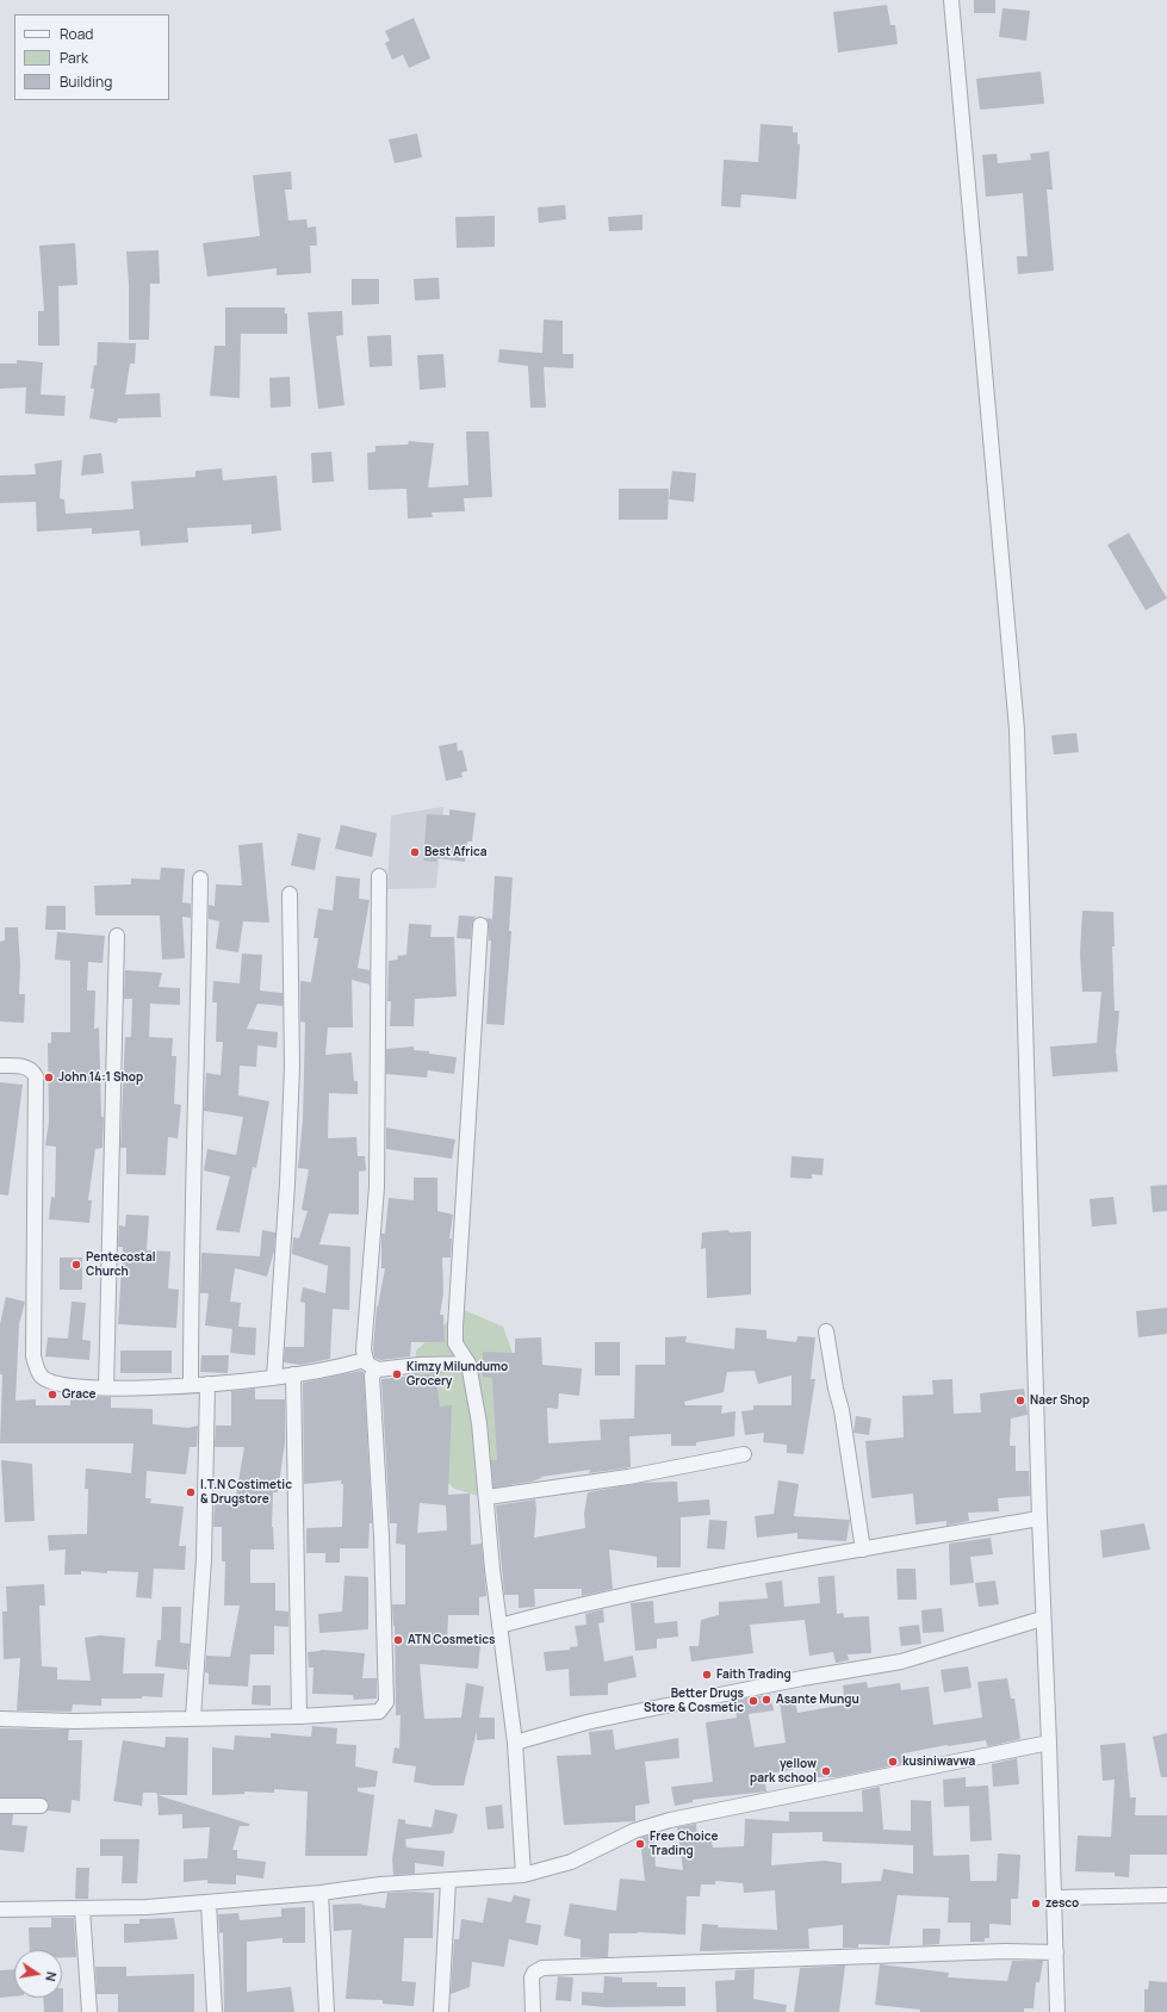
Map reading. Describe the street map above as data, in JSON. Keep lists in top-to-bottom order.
{
  "places": [
    "Best Africa",
    "John 14:1 Shop",
    "Pentecostal Church",
    "Kimzy Milundumo Grocery",
    "Grace",
    "Naer Shop",
    "I.T.N Costimetic & Drugstore",
    "ATN Cosmetics",
    "Faith Trading",
    "Asante Mungu",
    "Better Drugs Store & Cosmetic",
    "kusiniwavwa",
    "yellow park school",
    "Free Choice Trading",
    "zesco"
  ],
  "legend": ["Road", "Park", "Building"],
  "north": "right"
}
